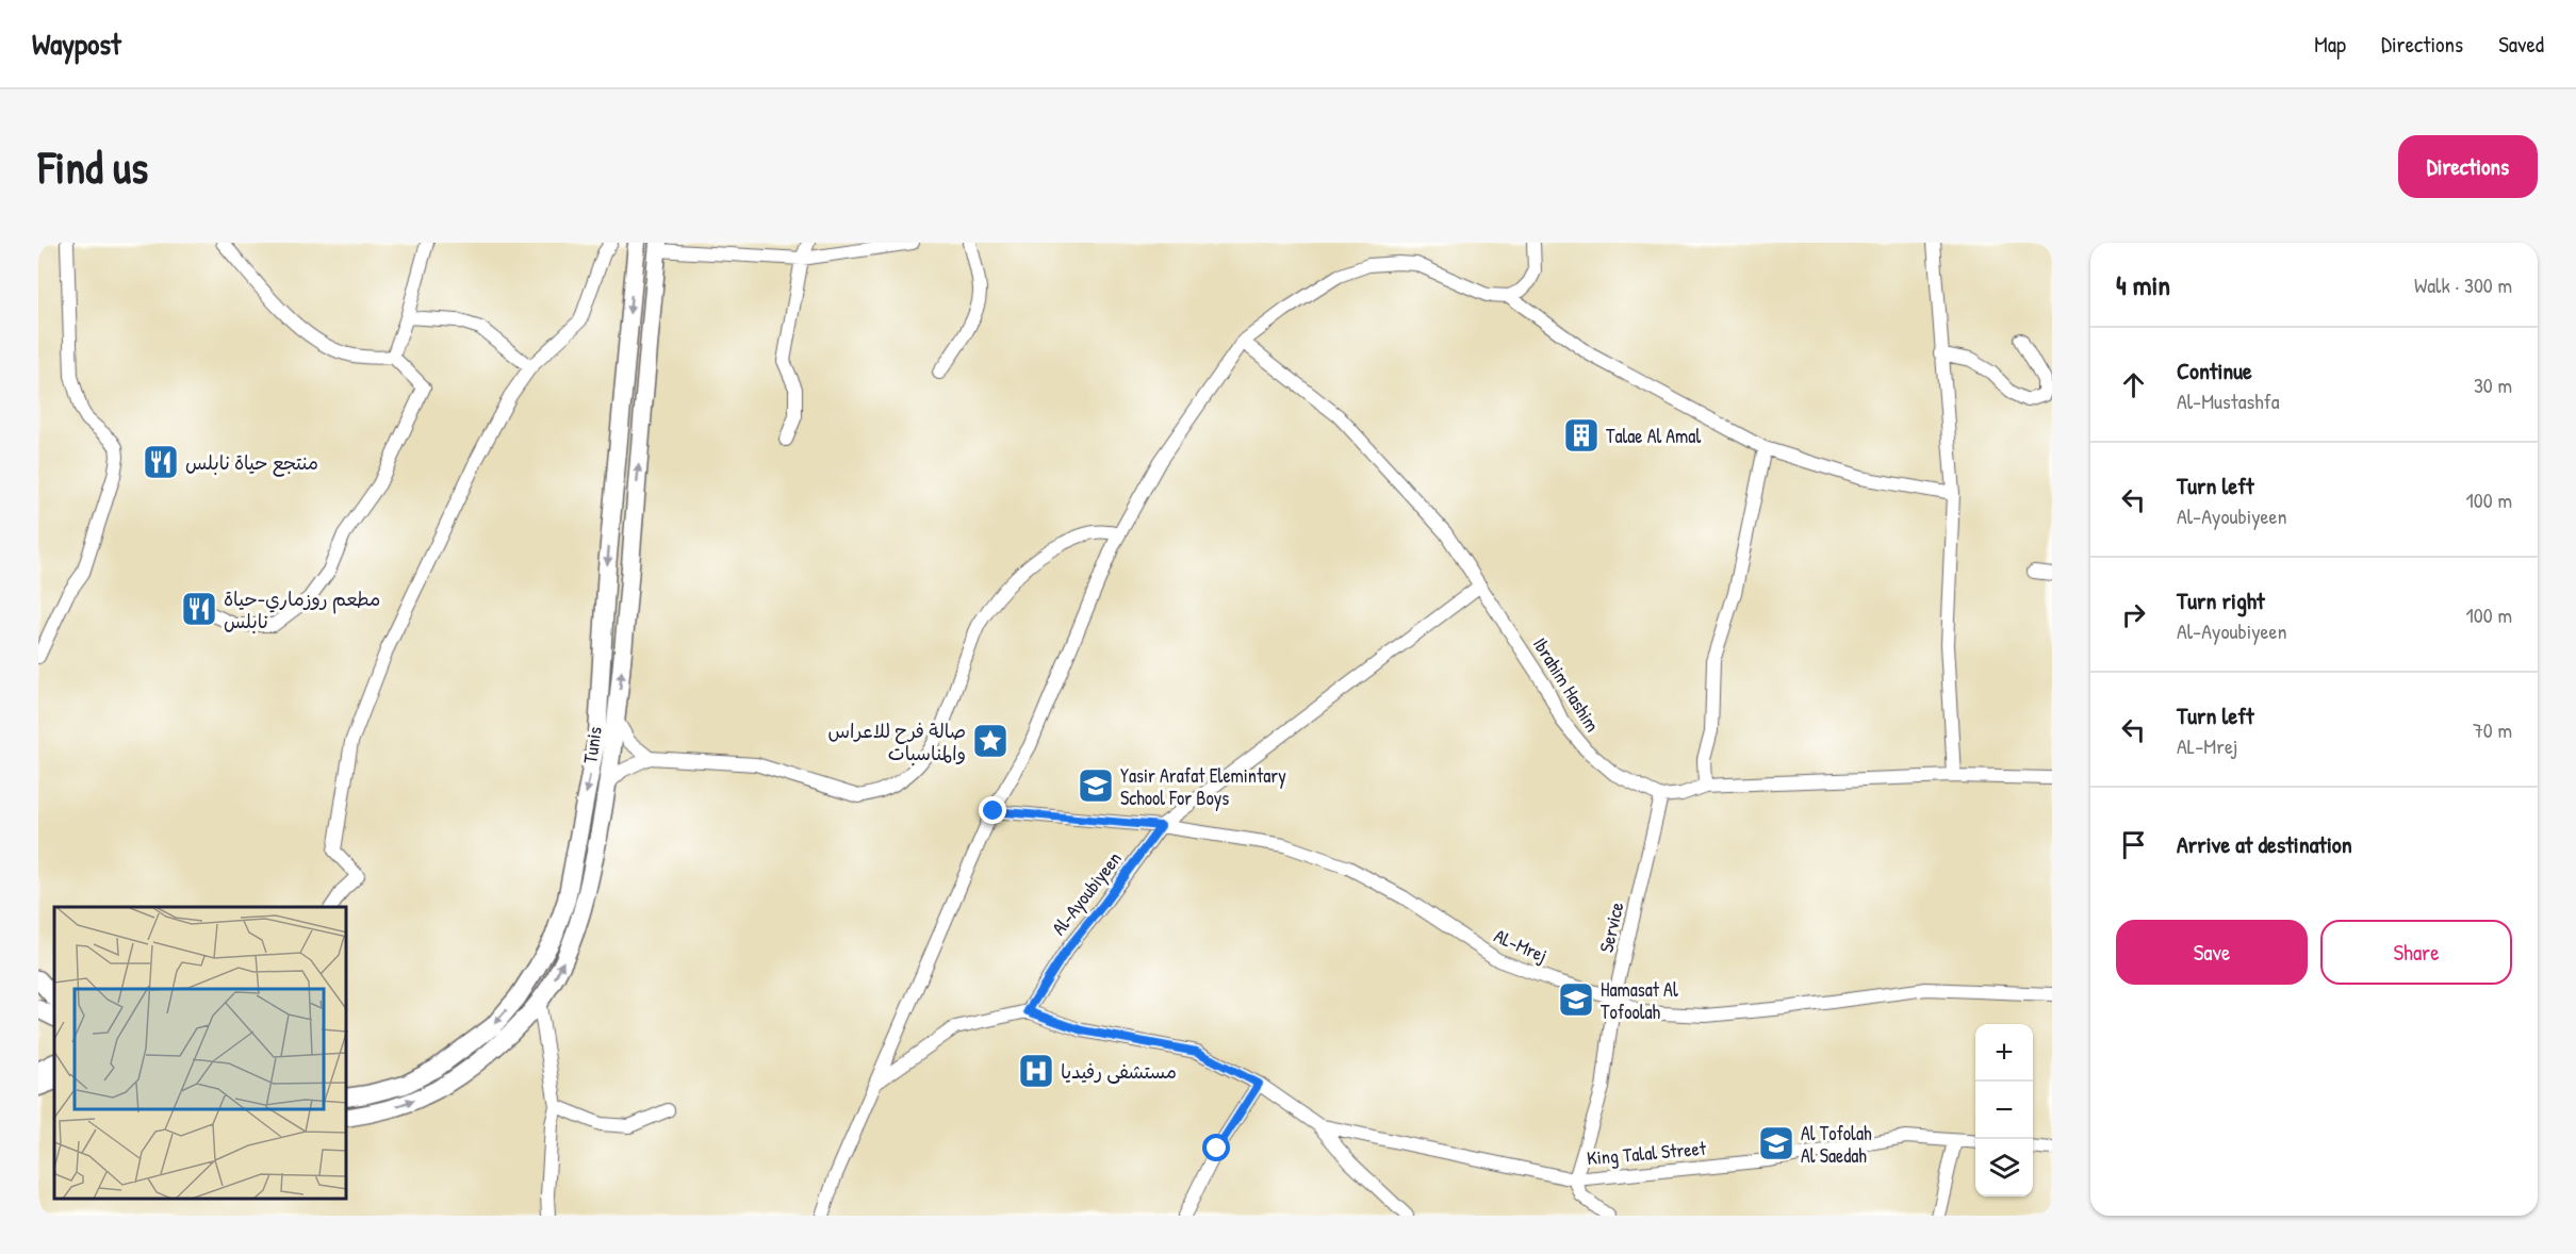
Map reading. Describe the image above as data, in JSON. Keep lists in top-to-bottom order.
{
  "streets": {
    "main road": ["Tunis"],
    "street": [
      "Ibrahim Hashim",
      "Al-Ayoubiyeen",
      "Service",
      "AL-Mrej",
      "King Talal Street"
    ]
  },
  "crossings": [
    ["Ibrahim Hashim", "Al-Ayoubiyeen"],
    ["Ibrahim Hashim", "Service"],
    ["Al-Ayoubiyeen", "AL-Mrej"],
    ["Service", "AL-Mrej"],
    ["Service", "King Talal Street"]
  ],
  "places": {
    "building": ["Talae Al Amal"],
    "restaurant": ["منتجع حياة نابلس", "مطعم روزماري-حياة نابلس"],
    "place": ["صالة فرح للاعراس والمناسبات"],
    "school or university": ["Yasir Arafat Elemintary School For Boys", "Hamasat Al Tofoolah", "Al Tofolah Al Saedah"],
    "hospital": ["مستشفى رفيديا"]
  },
  "page": {
    "header": "Waypost",
    "nav": ["Map", "Directions", "Saved"],
    "buttons": [
      "Directions",
      ["Save", "Share"]
    ],
    "title": "Find us",
    "heading": ["4 min", "Walk · 300 m"],
    "list": [
      ["Continue", "Al-Mustashfa", "30 m"],
      ["Turn left", "Al-Ayoubiyeen", "100 m"],
      ["Turn right", "Al-Ayoubiyeen", "100 m"],
      ["Turn left", "AL-Mrej", "70 m"],
      "Arrive at destination"
    ],
    "map_buttons": ["+", "−"]
  }
}
